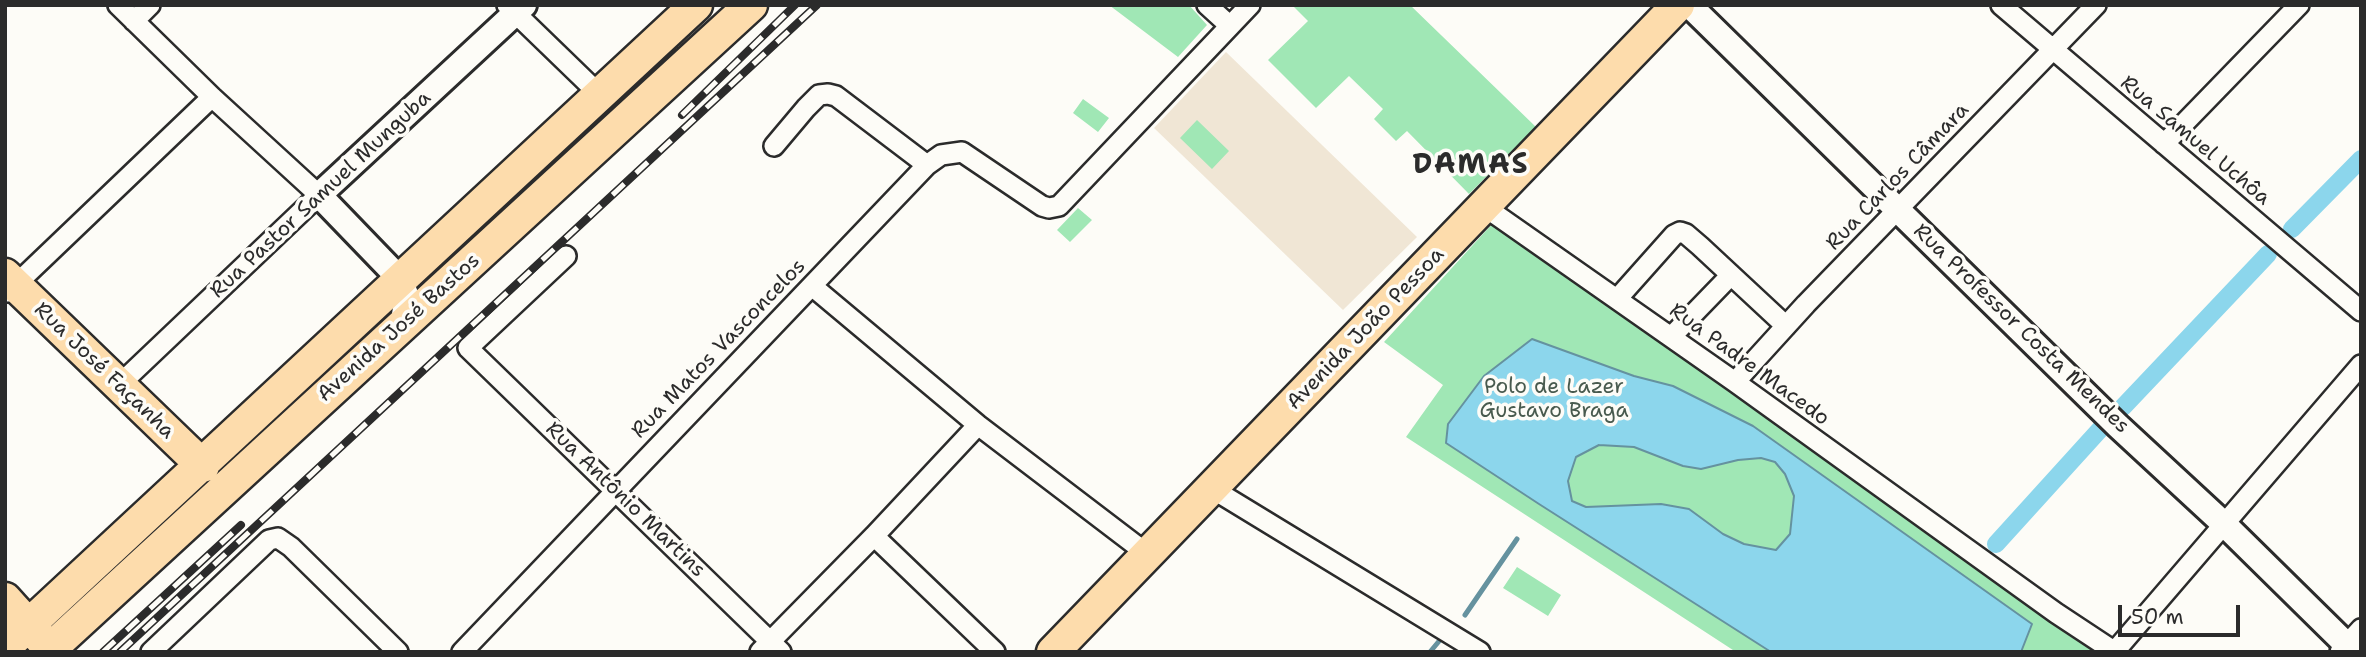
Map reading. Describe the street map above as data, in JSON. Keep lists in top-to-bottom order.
{
  "streets": {
    "main road": ["Avenida José Bastos", "Avenida João Pessoa", "Rua José Façanha"],
    "street": [
      "Rua Samuel Uchôa",
      "Rua Carlos Câmara",
      "Rua Pastor Samuel Munguba",
      "Rua Professor Costa Mendes",
      "Rua Matos Vasconcelos",
      "Rua Padre Macedo",
      "Rua Antônio Martins"
    ]
  },
  "crossings": [
    ["Rua Samuel Uchôa", "Rua Carlos Câmara"],
    ["Rua Carlos Câmara", "Rua Professor Costa Mendes"],
    ["Rua Carlos Câmara", "Rua Padre Macedo"],
    ["Rua Pastor Samuel Munguba", "Rua José Façanha"],
    ["Avenida José Bastos", "Rua José Façanha"],
    ["Avenida João Pessoa", "Rua Padre Macedo"],
    ["Rua Matos Vasconcelos", "Rua Antônio Martins"]
  ],
  "districts": ["DAMAS"],
  "parks": ["Polo de Lazer Gustavo Braga"],
  "scale_bar": "50 m"
}
